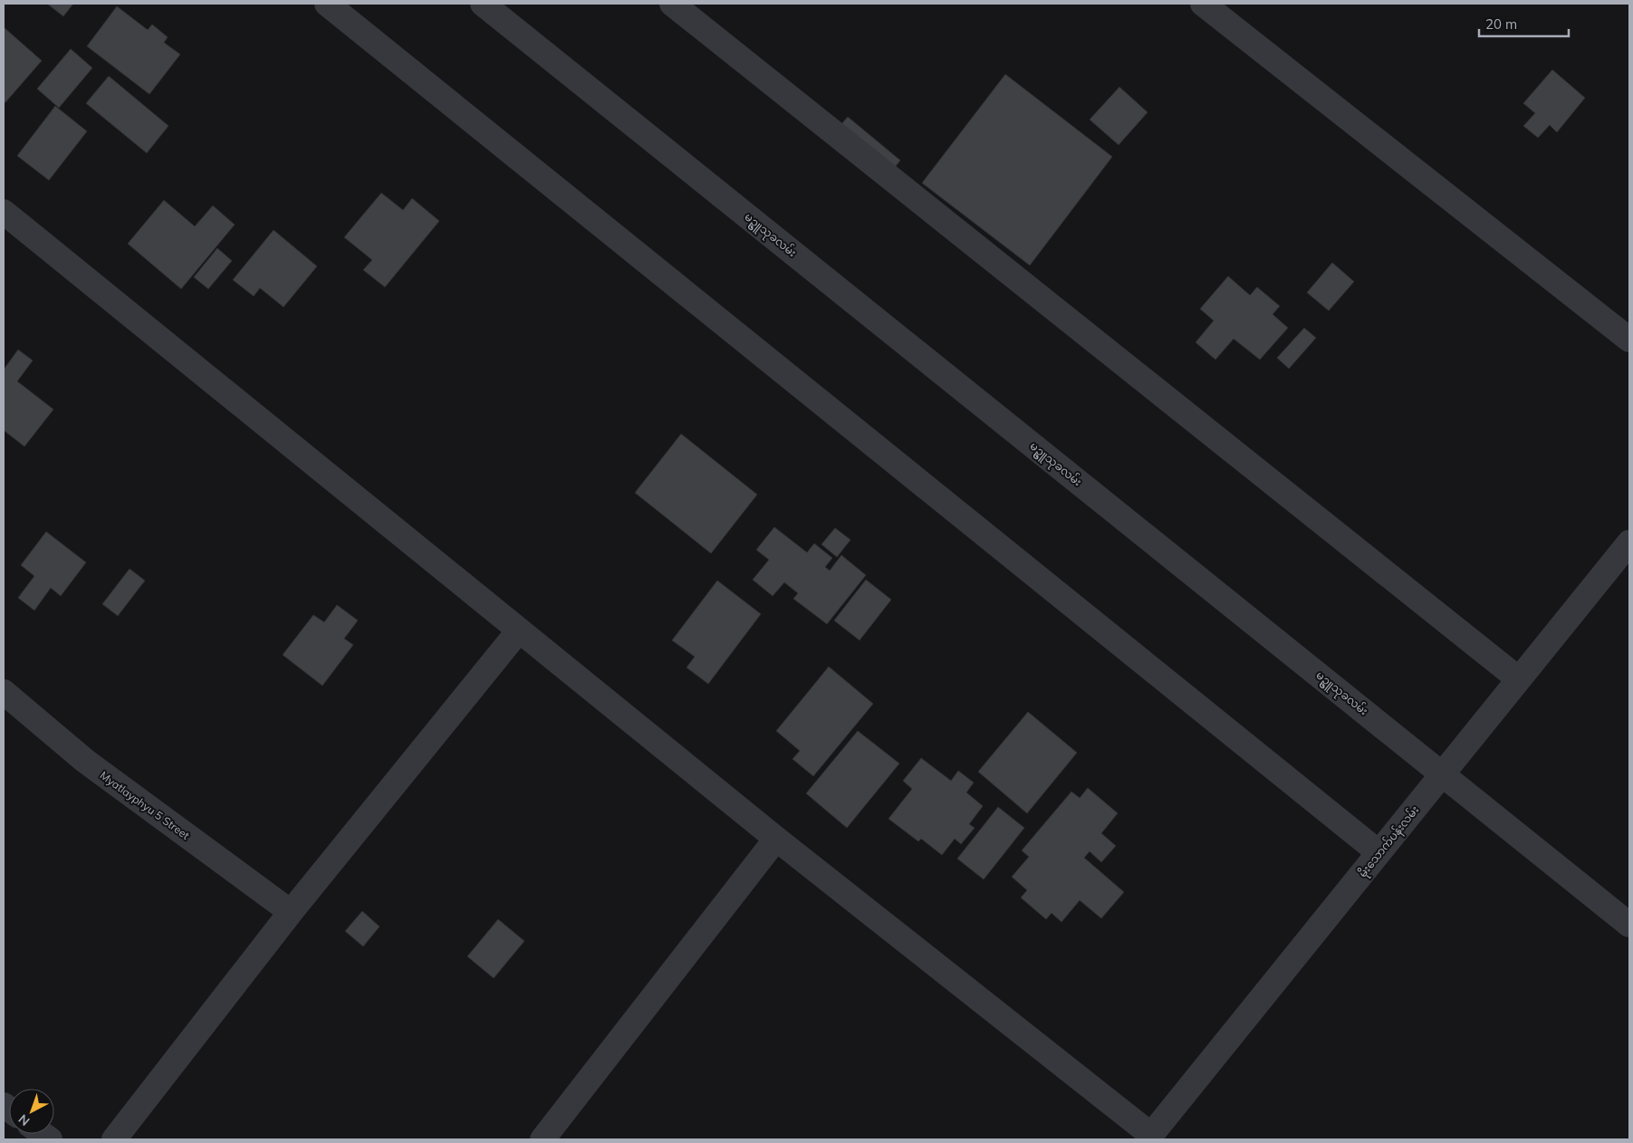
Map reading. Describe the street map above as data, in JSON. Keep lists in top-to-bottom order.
{
  "streets": {
    "street": ["မဥ္ဇူသုခလမ်း", "Myatlayphyu 5 Street", "မိုးသောက်ပန်းလမ်း"]
  },
  "crossings": [
    ["မဥ္ဇူသုခလမ်း", "မိုးသောက်ပန်းလမ်း"]
  ],
  "scale_bar": "20 m",
  "north": "bottom left"
}
